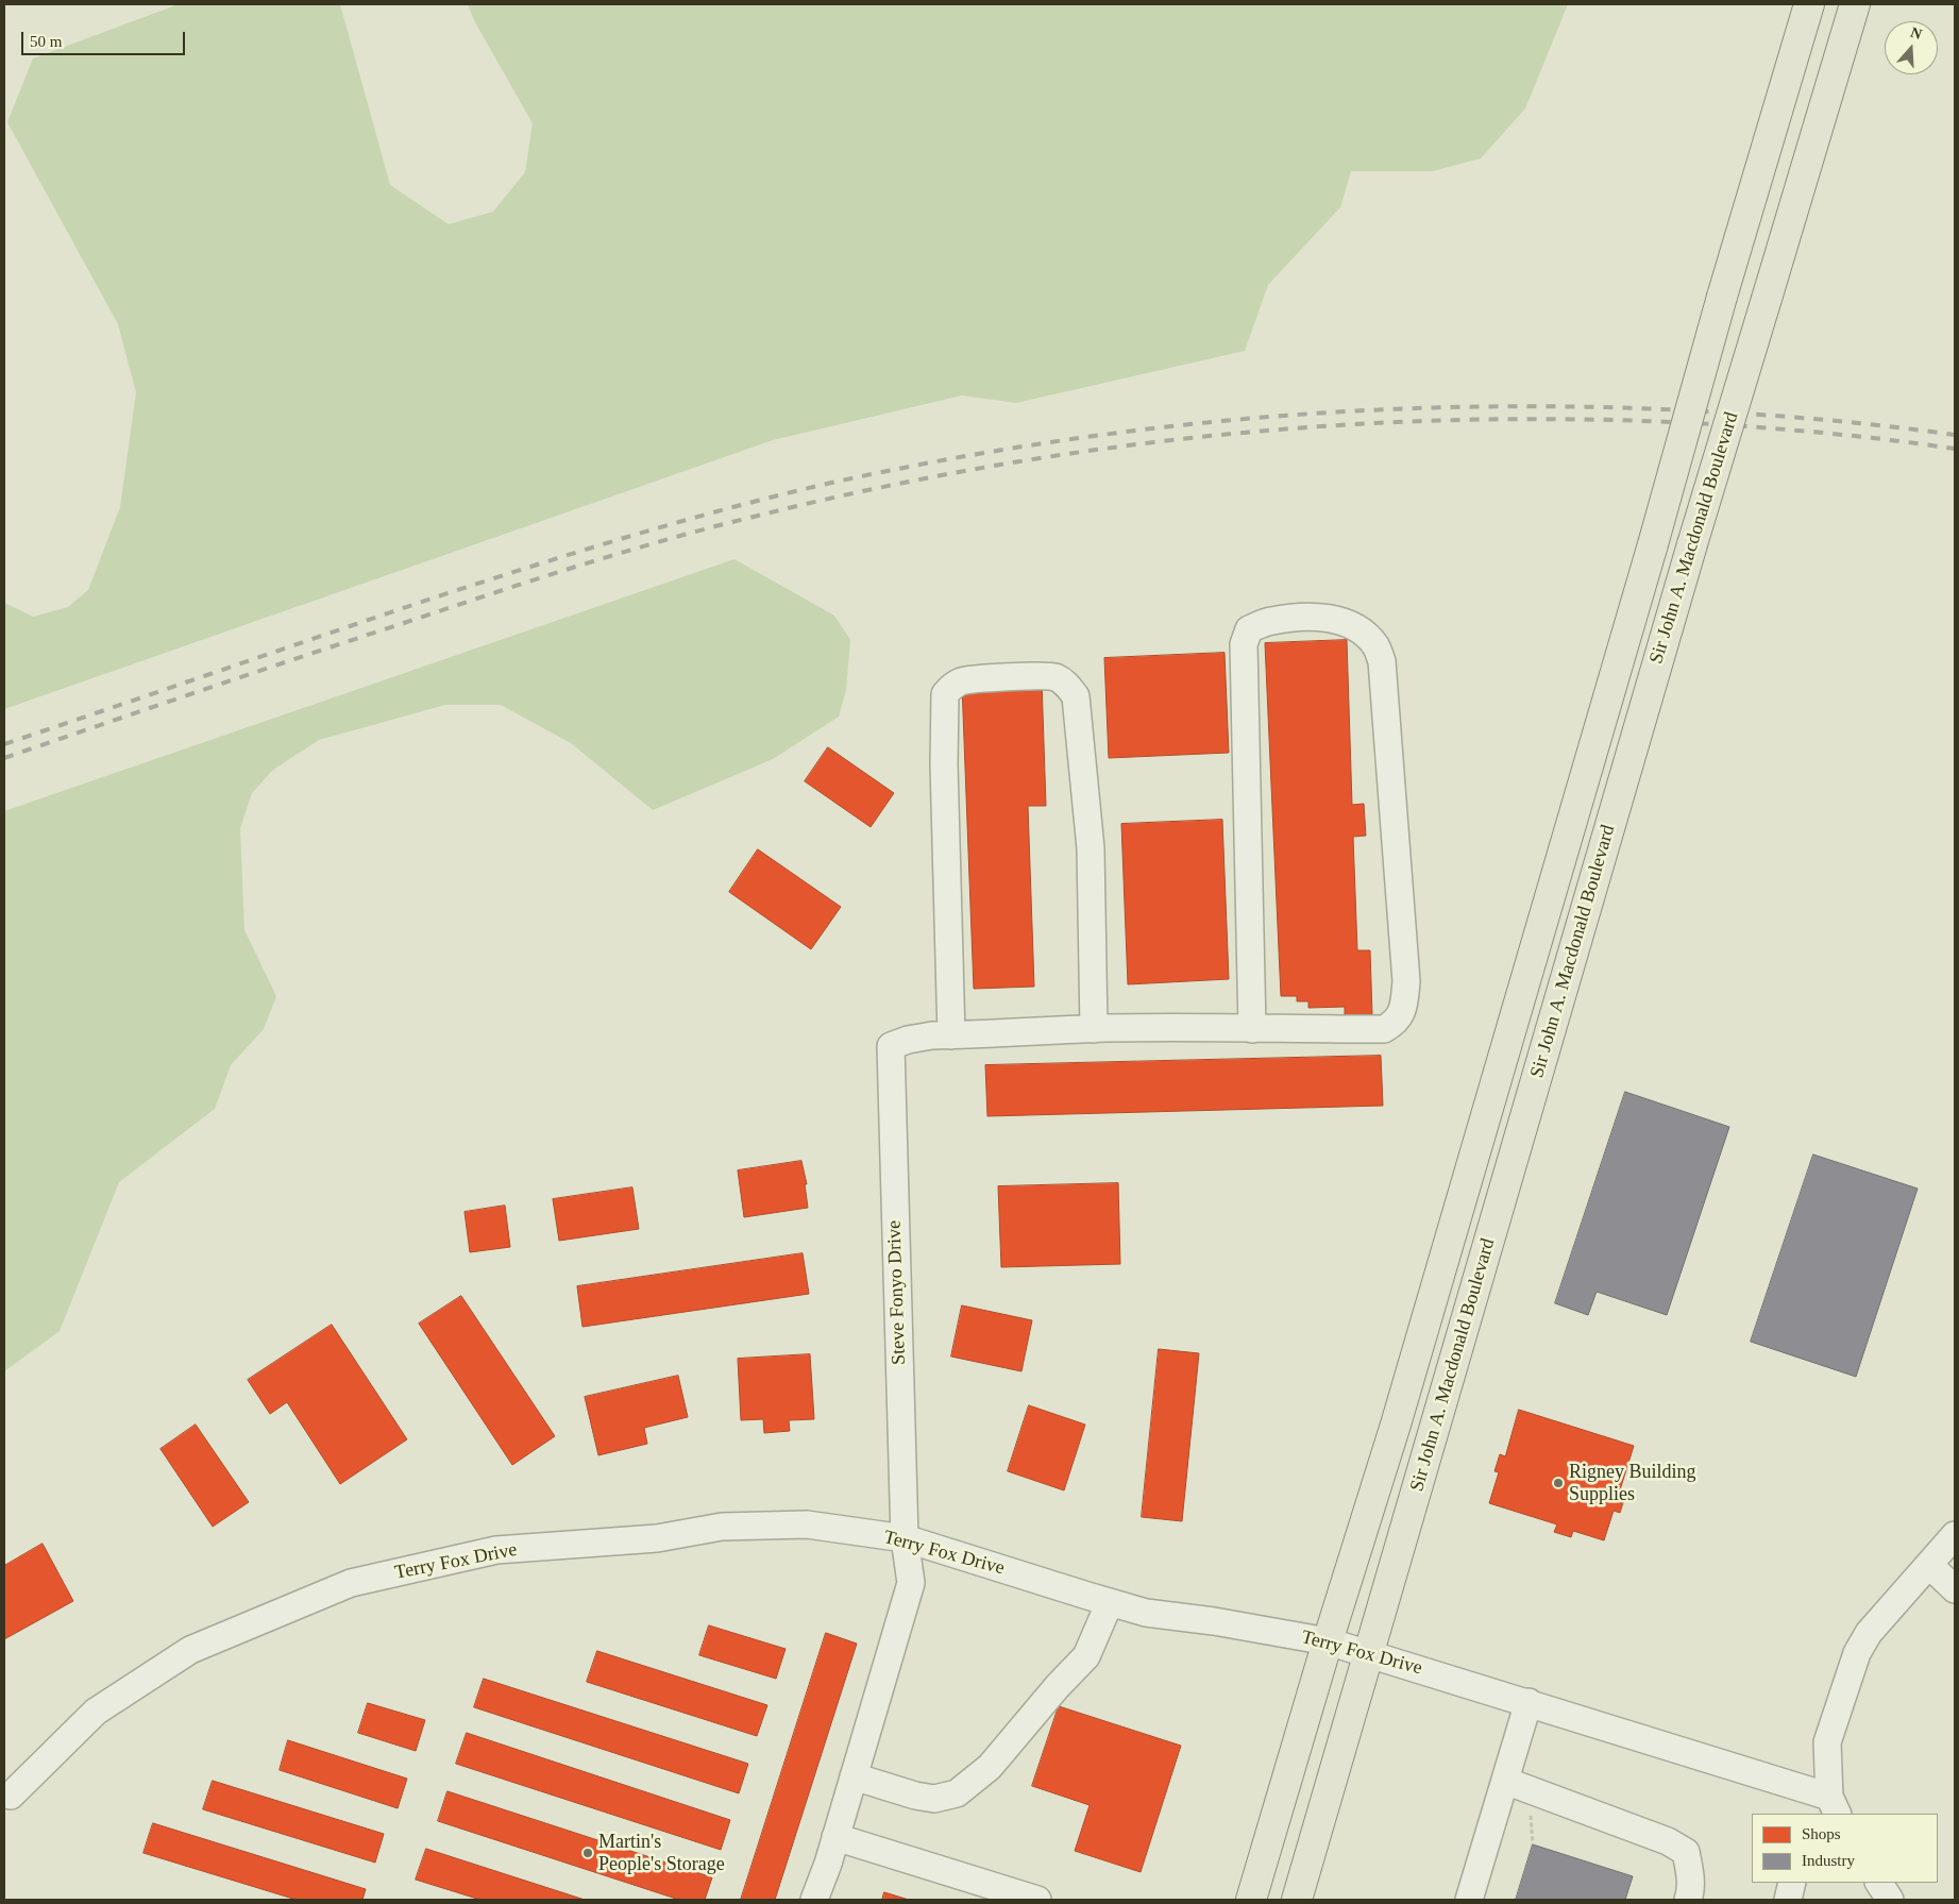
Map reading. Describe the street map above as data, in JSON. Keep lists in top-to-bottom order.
{
  "streets": {
    "main road": ["Sir John A. Macdonald Boulevard"],
    "street": ["Steve Fonyo Drive", "Terry Fox Drive"]
  },
  "crossings": [
    ["Sir John A. Macdonald Boulevard", "Terry Fox Drive"],
    ["Steve Fonyo Drive", "Terry Fox Drive"]
  ],
  "places": ["Rigney Building Supplies", "Martin's People's Storage"],
  "legend": ["Shops", "Industry"],
  "scale_bar": "50 m",
  "north": "top"
}
